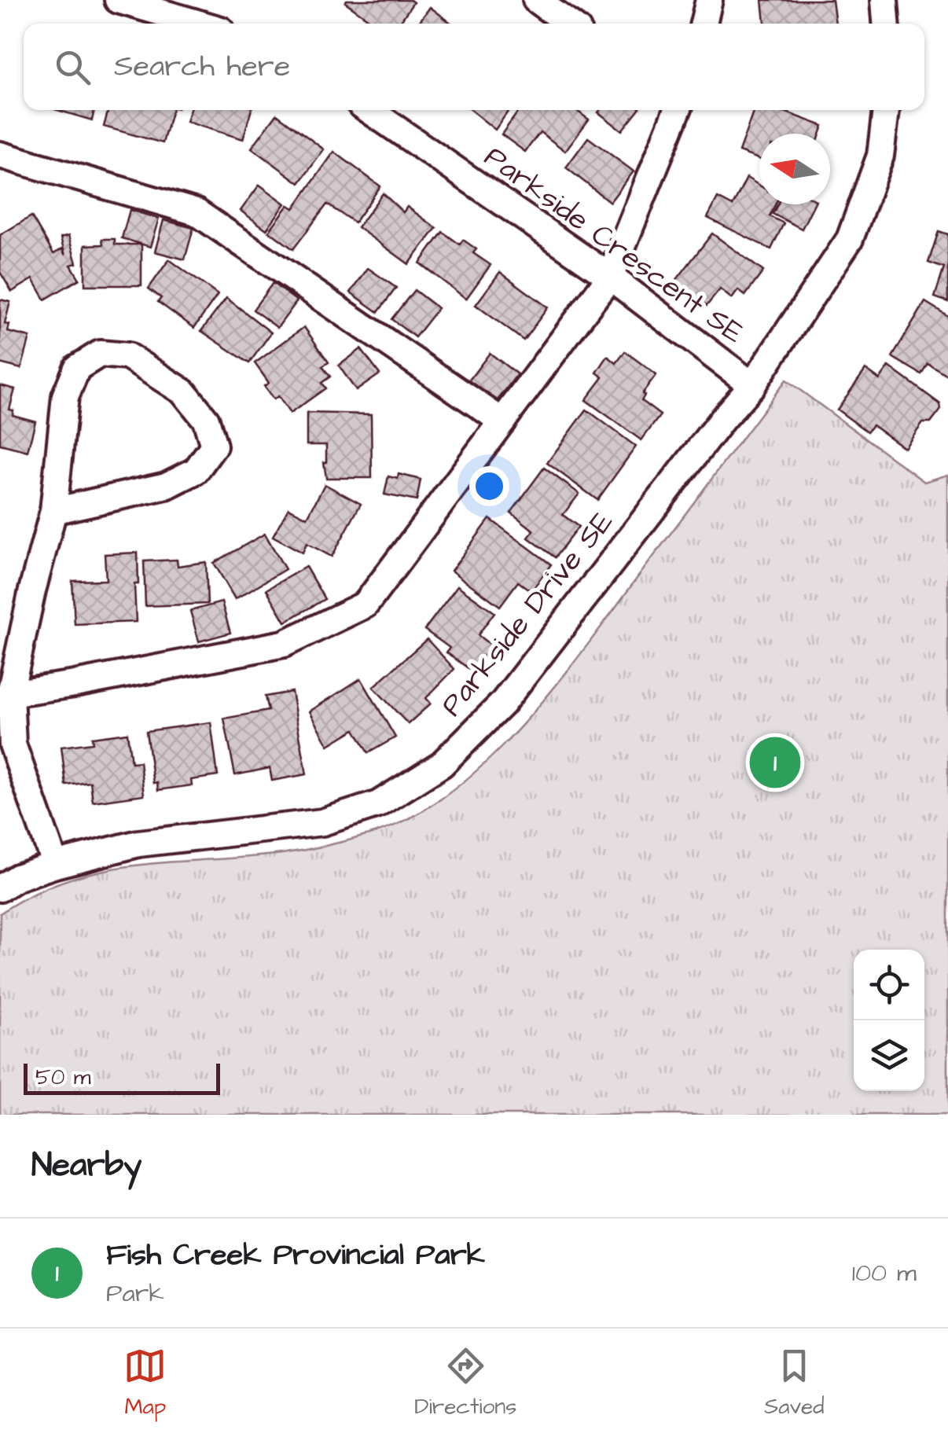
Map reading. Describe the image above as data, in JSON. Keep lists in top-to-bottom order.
{
  "streets": {
    "street": ["Parkside Crescent SE", "Parkside Drive SE"]
  },
  "crossings": [
    ["Parkside Crescent SE", "Parkside Drive SE"]
  ],
  "scale_bar": "50 m",
  "north": "left",
  "page": {
    "search": "Search here",
    "pins": "1",
    "scale": "50 m",
    "heading": "Nearby",
    "list": [
      {
        "mark": "1",
        "name": "Fish Creek Provincial Park",
        "note": "Park",
        "value": "100 m"
      }
    ],
    "nav": ["Map", "Directions", "Saved"]
  }
}
